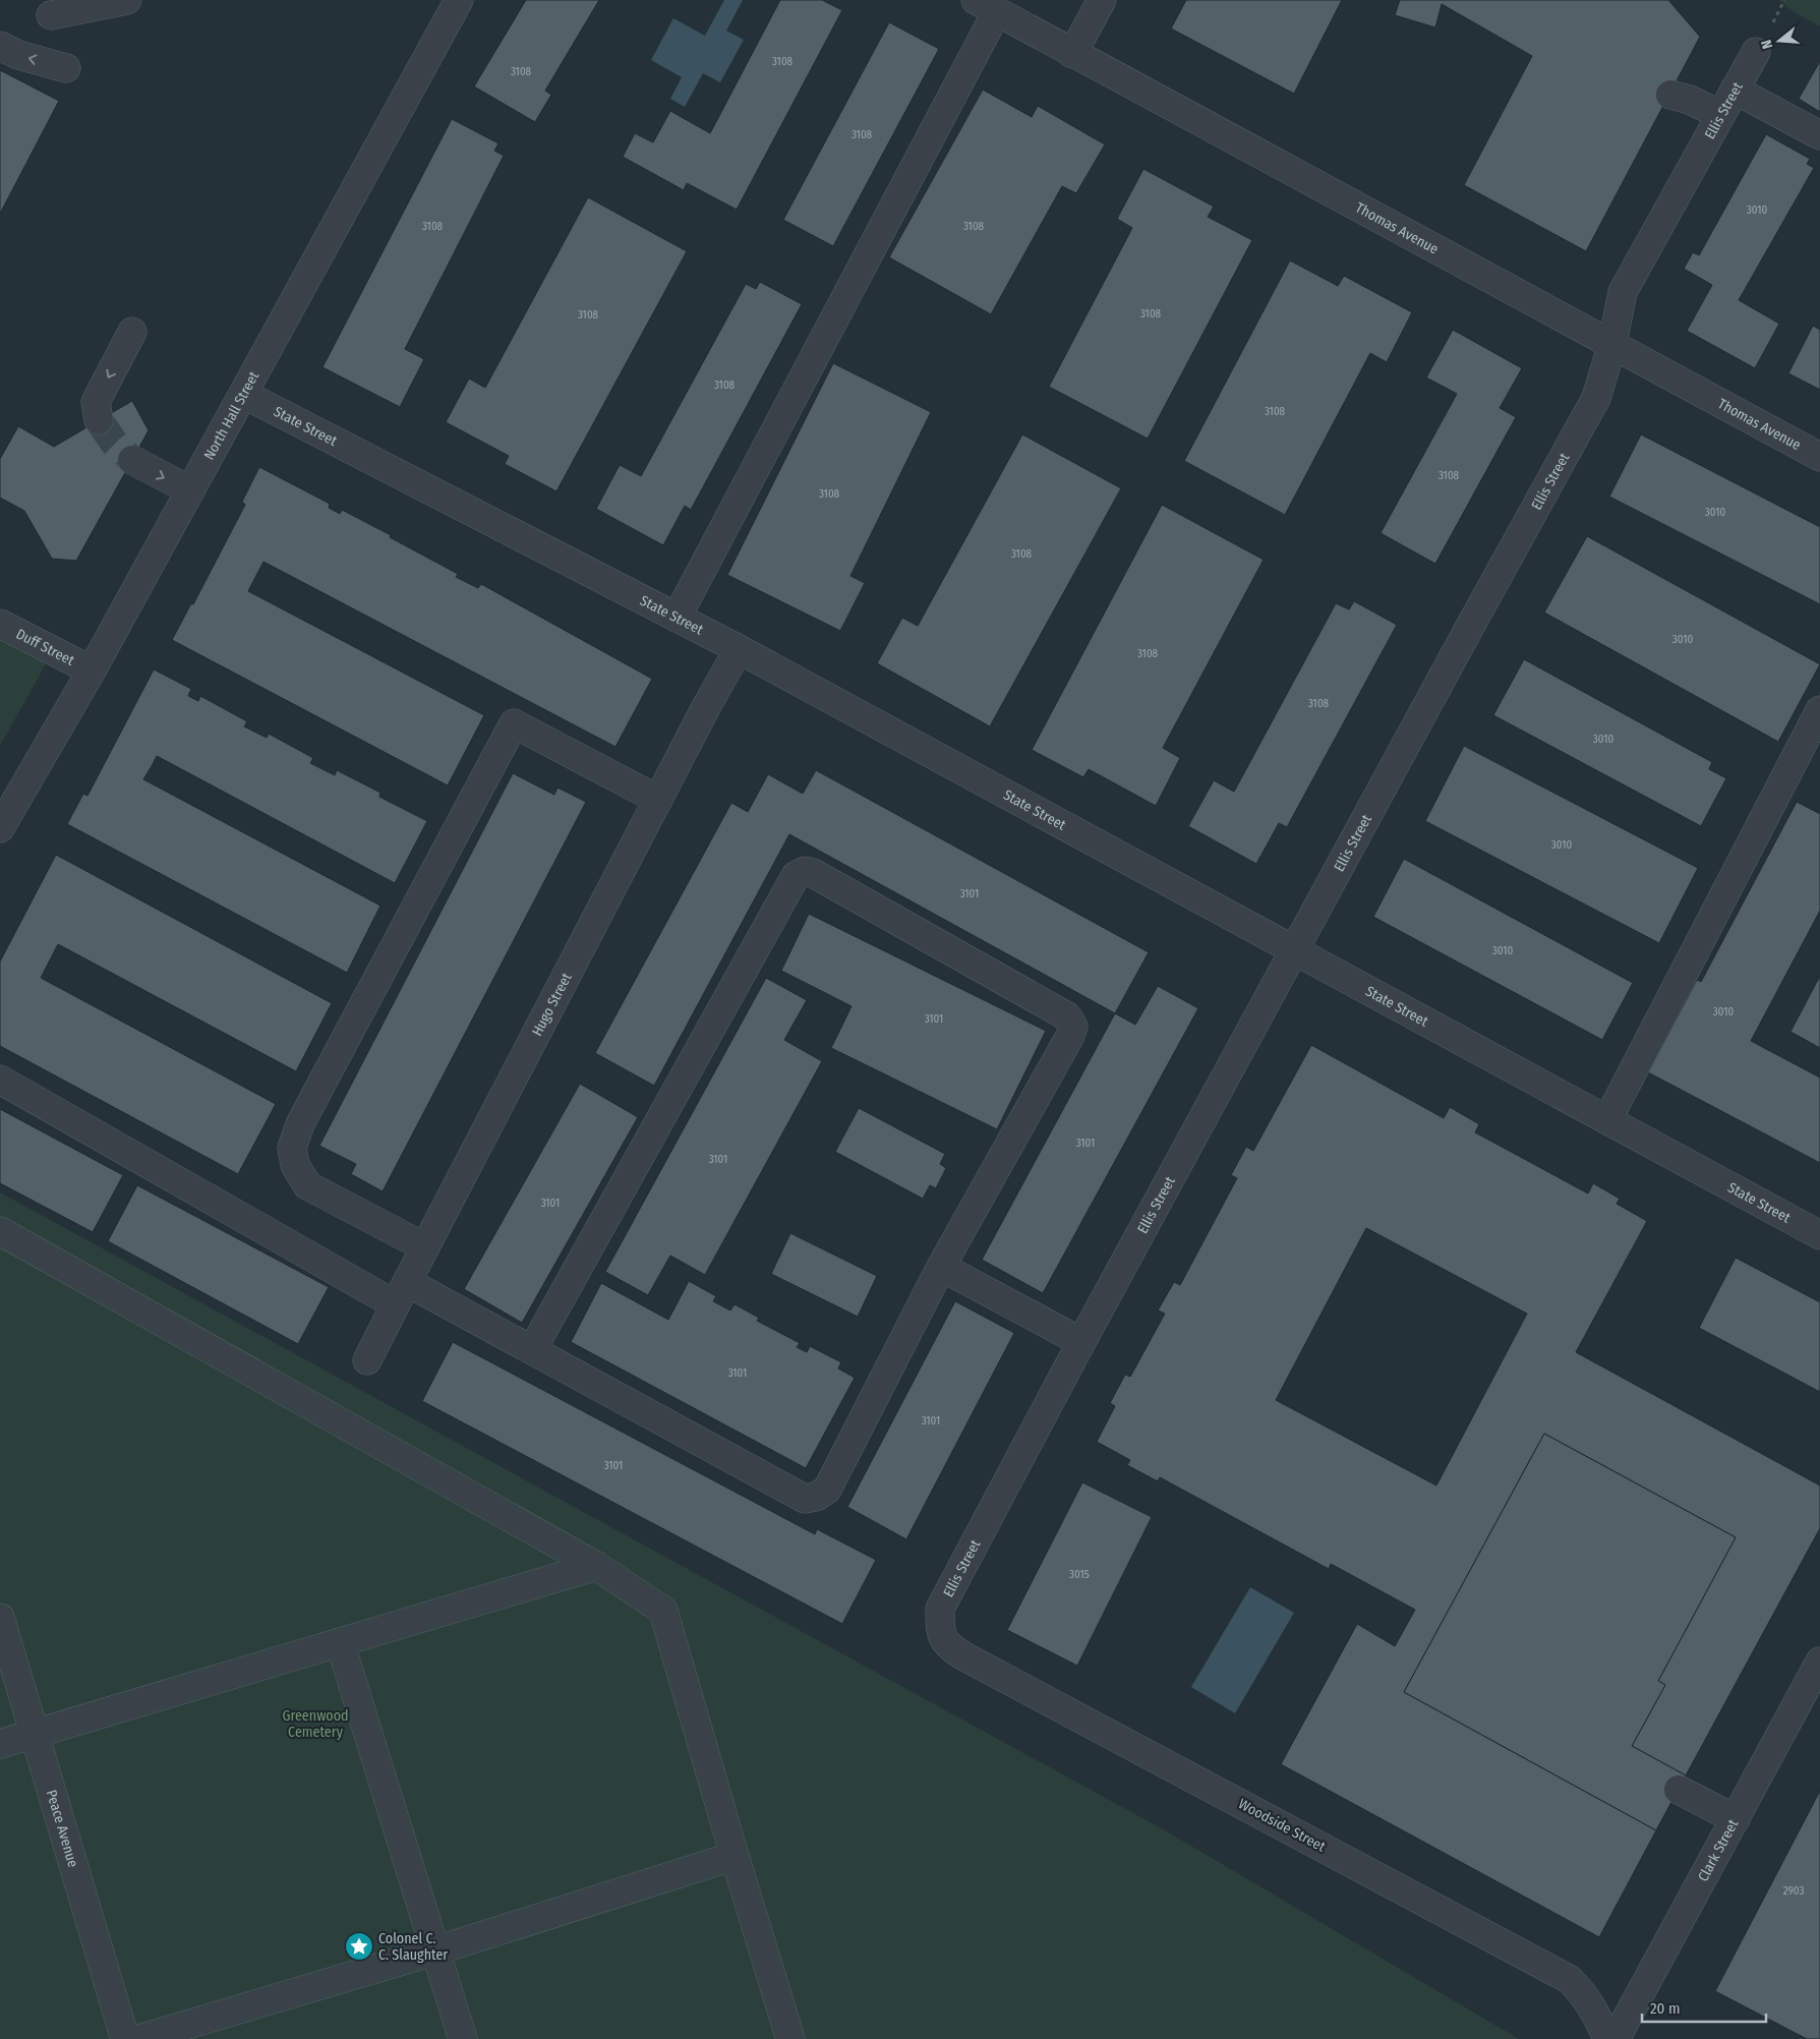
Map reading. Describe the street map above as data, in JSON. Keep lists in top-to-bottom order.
{
  "streets": {
    "street": [
      "Ellis Street",
      "Thomas Avenue",
      "North Hall Street",
      "State Street",
      "Duff Street",
      "Hugo Street",
      "Woodside Street",
      "Peace Avenue",
      "Clark Street"
    ]
  },
  "crossings": [
    ["Ellis Street", "Thomas Avenue"],
    ["Ellis Street", "State Street"],
    ["Ellis Street", "Woodside Street"],
    ["North Hall Street", "State Street"],
    ["North Hall Street", "Duff Street"],
    ["State Street", "Hugo Street"]
  ],
  "parks": ["Greenwood Cemetery"],
  "places": {
    "place": ["Colonel C. C. Slaughter"]
  },
  "house_numbers": [
    "3108",
    "3108",
    "3108",
    "3010",
    "3108",
    "3108",
    "3108",
    "3108",
    "3108",
    "3108",
    "3108",
    "3108",
    "3010",
    "3108",
    "3010",
    "3108",
    "3108",
    "3010",
    "3010",
    "3101",
    "3010",
    "3010",
    "3101",
    "3101",
    "3101",
    "3101",
    "3101",
    "3101",
    "3101",
    "3015",
    "2903"
  ],
  "scale_bar": "20 m",
  "north": "left"
}
